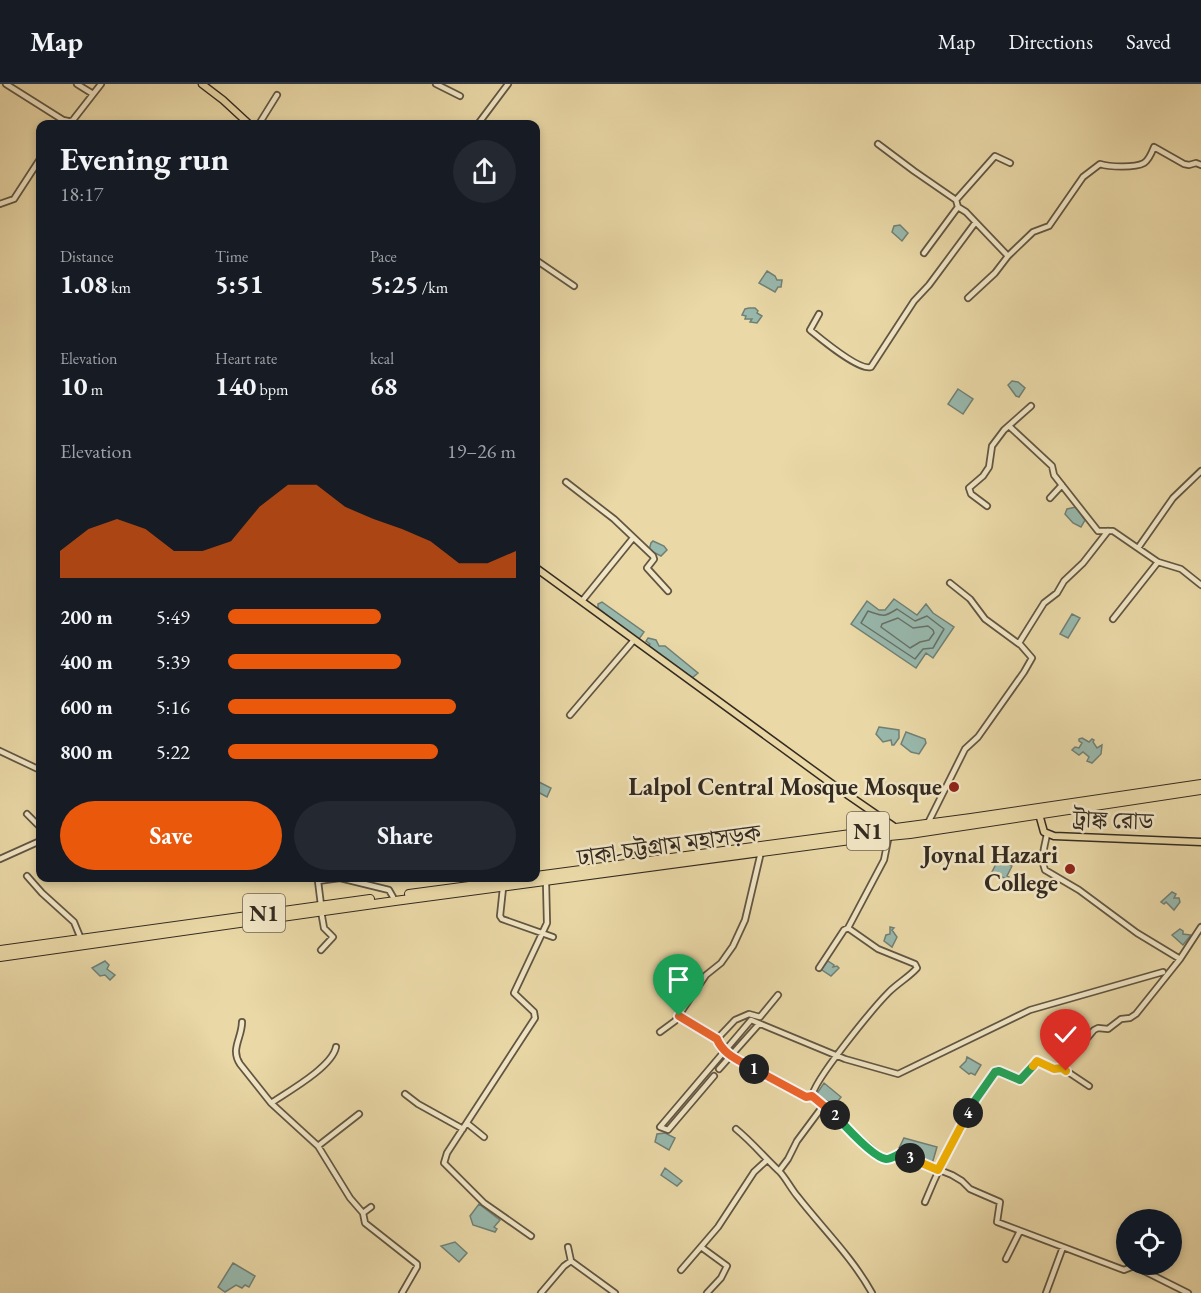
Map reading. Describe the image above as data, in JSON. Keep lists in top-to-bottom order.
{
  "streets": {
    "highway": ["N1", "ঢাকা-চট্টগ্রাম মহাসড়ক"],
    "main road": ["ট্রাঙ্ক রোড"]
  },
  "crossings": [
    ["ট্রাঙ্ক রোড", "ঢাকা-চট্টগ্রাম মহাসড়ক"]
  ],
  "places": ["Lalpol Central Mosque Mosque", "Joynal Hazari College"],
  "page": {
    "header": "Map",
    "nav": ["Map", "Directions", "Saved"],
    "heading": ["Evening run", "18:17"],
    "stats": [
      ["Distance", "1.08 km"],
      ["Time", "5:51"],
      ["Pace", "5:25 /km"],
      ["Elevation", "10 m"],
      ["Heart rate", "140 bpm"],
      ["kcal", "68"]
    ],
    "chart": ["Elevation", "19–26 m"],
    "list": [
      {
        "name": "200 m",
        "note": "5:49"
      },
      {
        "name": "400 m",
        "note": "5:39"
      },
      {
        "name": "600 m",
        "note": "5:16"
      },
      {
        "name": "800 m",
        "note": "5:22"
      }
    ],
    "buttons": ["Save", "Share"],
    "pins": [
      "1",
      "4",
      "2",
      "3"
    ]
  }
}
